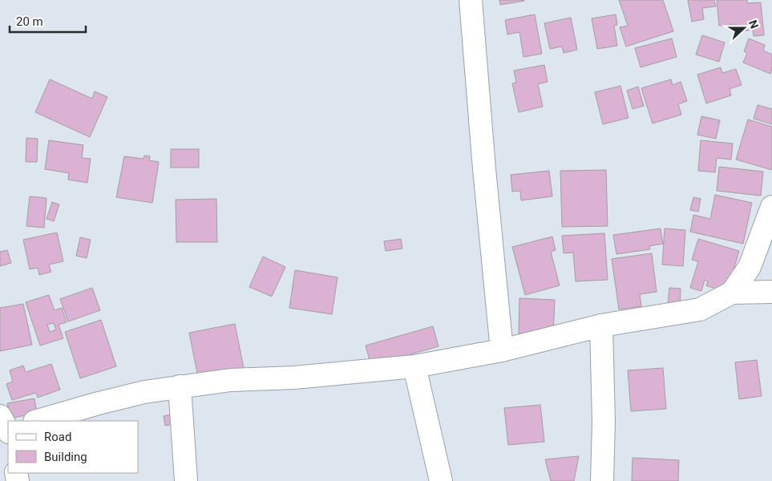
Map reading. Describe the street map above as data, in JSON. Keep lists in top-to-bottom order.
{
  "legend": ["Road", "Building"],
  "scale_bar": "20 m",
  "north": "right"
}
